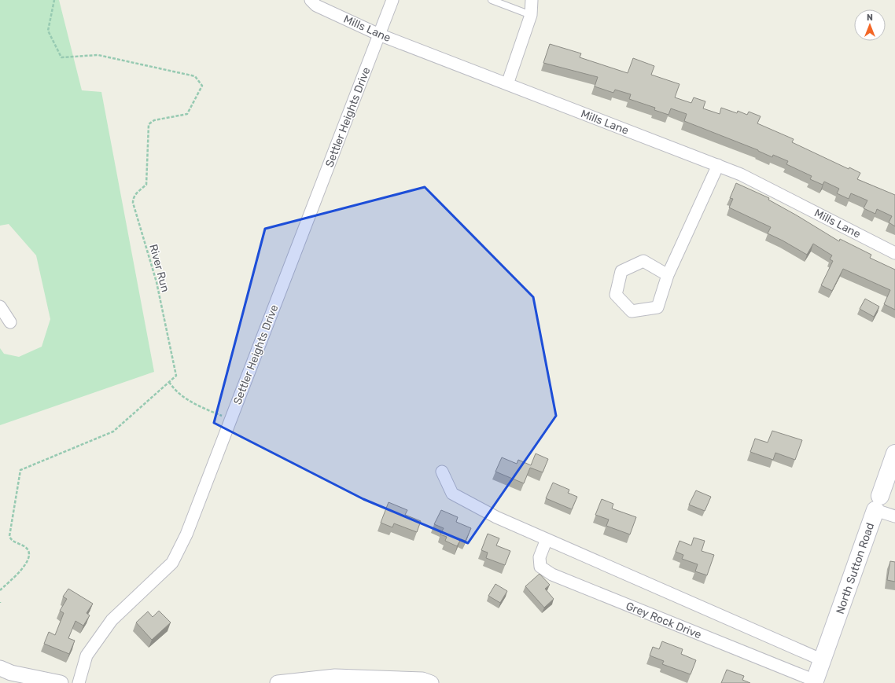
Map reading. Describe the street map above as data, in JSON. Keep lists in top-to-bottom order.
{
  "streets": {
    "main road": ["North Sutton Road"],
    "street": ["Mills Lane", "Settler Heights Drive", "Grey Rock Drive"],
    "path": ["River Run"]
  },
  "crossings": [
    ["Mills Lane", "Settler Heights Drive"],
    ["North Sutton Road", "Grey Rock Drive"]
  ],
  "north": "top"
}
